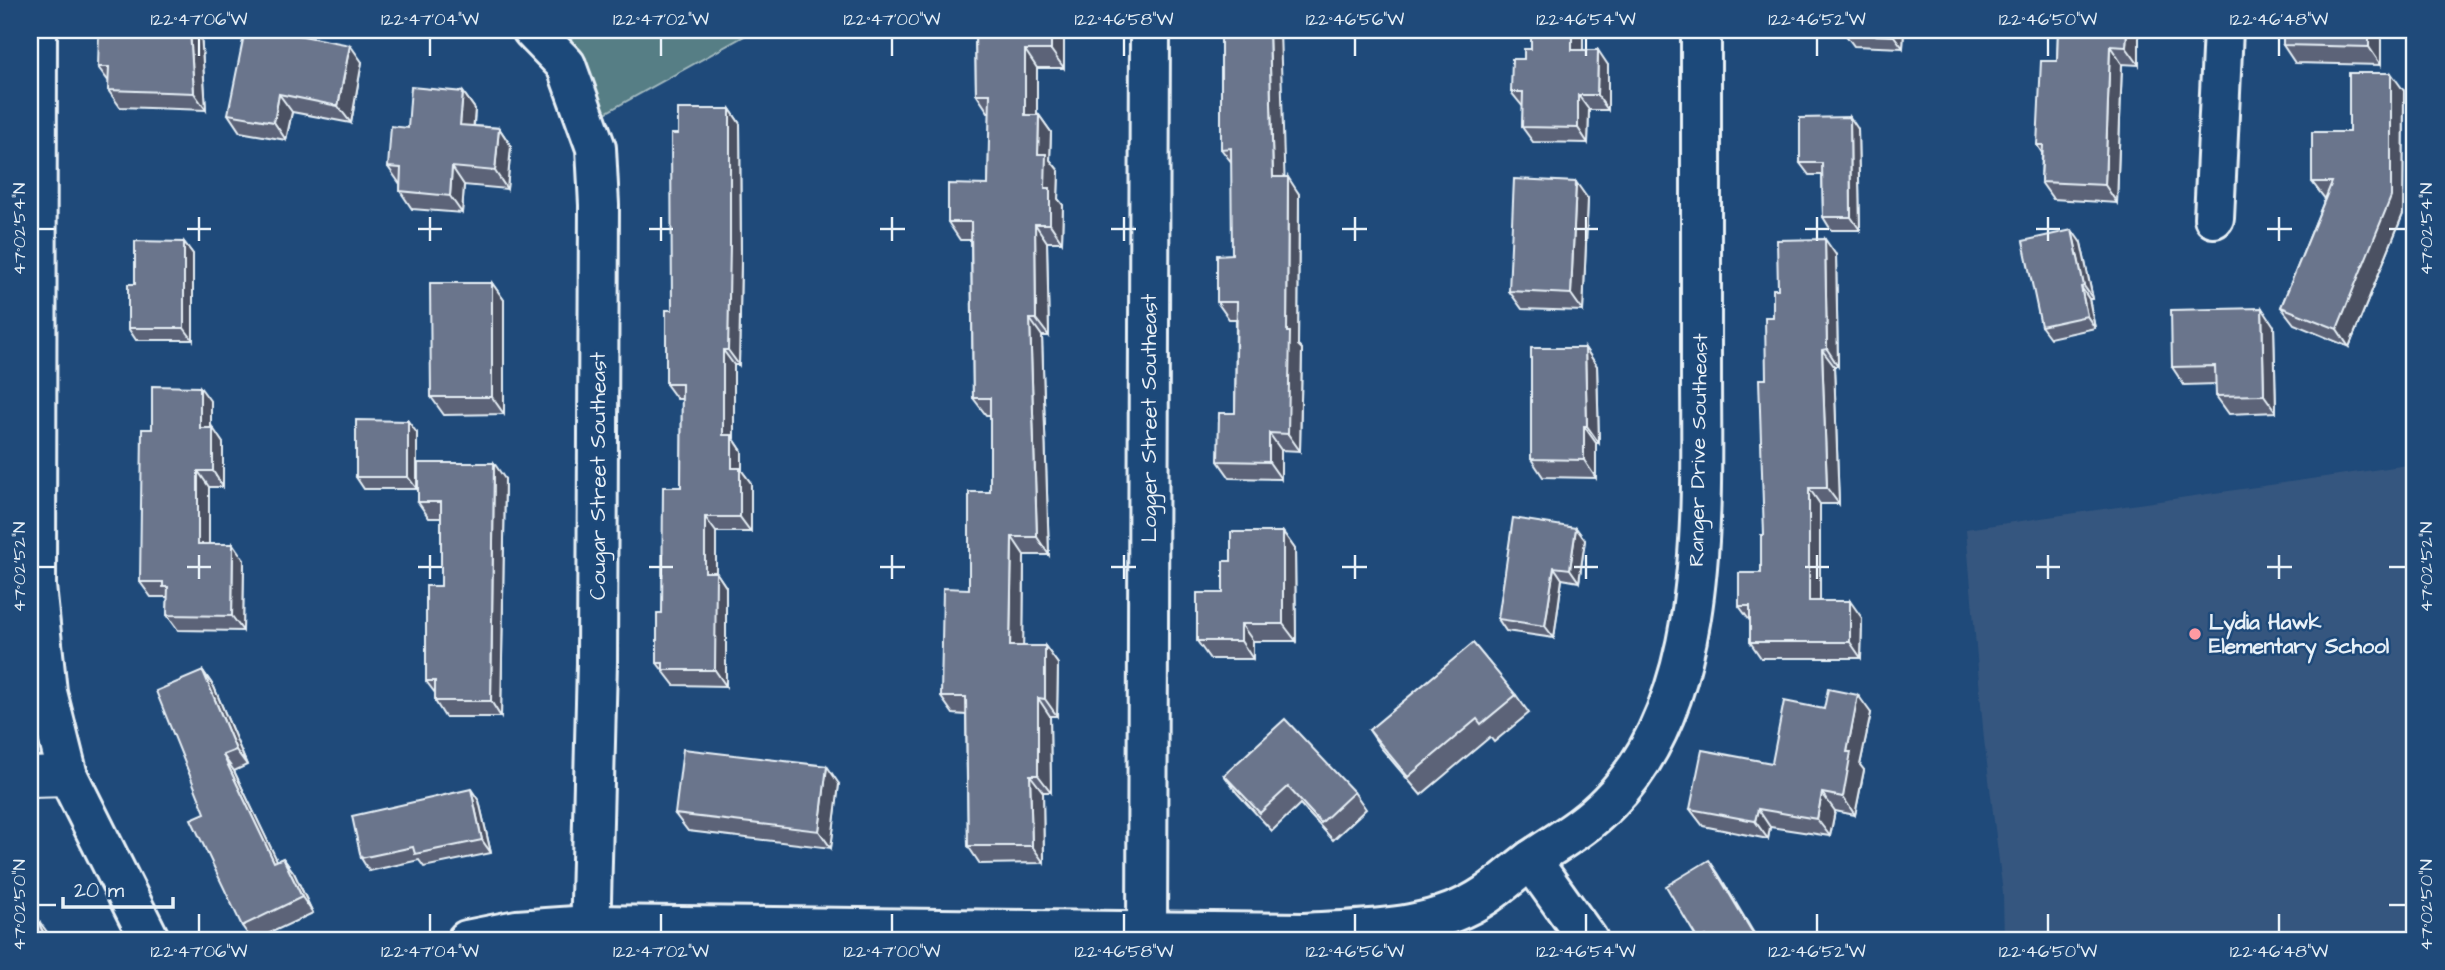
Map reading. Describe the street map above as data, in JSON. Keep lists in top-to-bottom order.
{
  "streets": {
    "street": ["Logger Street Southeast", "Ranger Drive Southeast", "Cougar Street Southeast"]
  },
  "crossings": [
    ["Logger Street Southeast", "Ranger Drive Southeast"],
    ["Ranger Drive Southeast", "Cougar Street Southeast"]
  ],
  "places": ["Lydia Hawk Elementary School"],
  "scale_bar": "20 m",
  "coordinates": [
    "122°47'06\"W",
    "122°47'04\"W",
    "122°47'02\"W",
    "122°47'00\"W",
    "122°46'58\"W",
    "122°46'56\"W",
    "122°46'54\"W",
    "122°46'52\"W",
    "122°46'50\"W",
    "122°46'48\"W",
    "47°02'54\"N",
    "47°02'52\"N",
    "47°02'50\"N"
  ]
}
